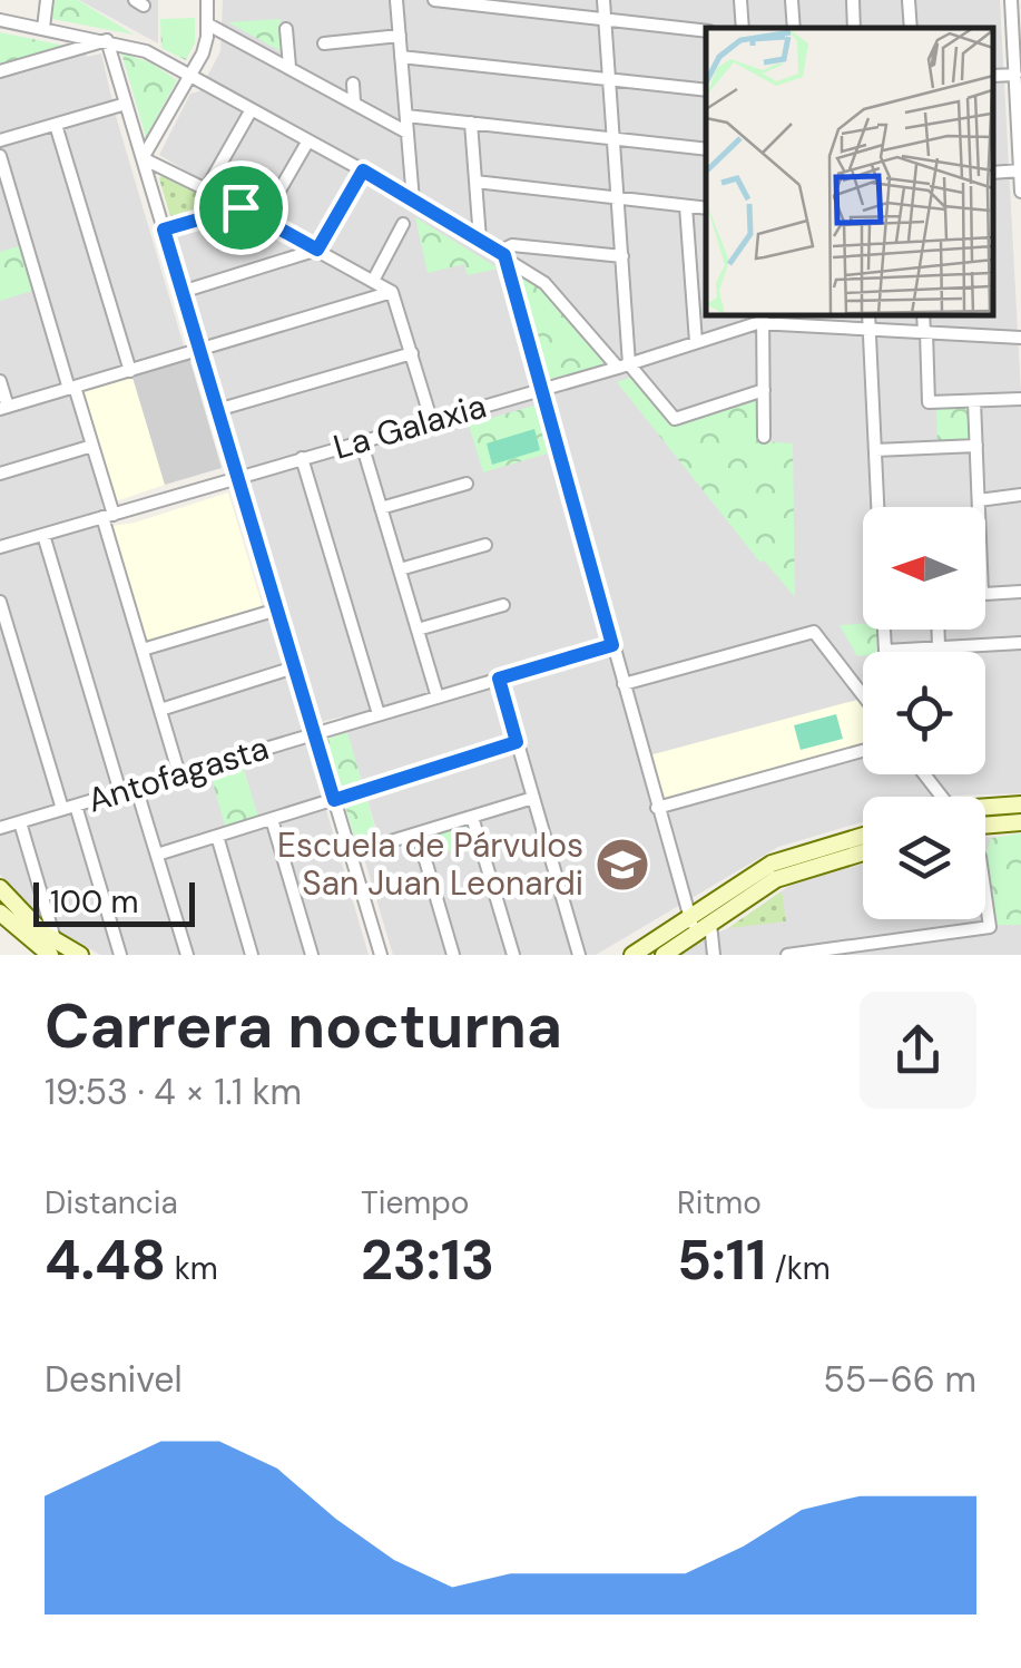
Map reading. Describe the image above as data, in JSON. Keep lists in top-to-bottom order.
{
  "streets": {
    "street": ["La Galaxia", "Antofagasta"]
  },
  "places": {
    "school or university": ["Escuela de Párvulos San Juan Leonardi"]
  },
  "scale_bar": "100 m",
  "north": "left",
  "page": {
    "scale": "100 m",
    "heading": ["Carrera nocturna", "19:53 · 4 × 1.1 km"],
    "stats": [
      ["Distancia", "4.48 km"],
      ["Tiempo", "23:13"],
      ["Ritmo", "5:11 /km"]
    ],
    "chart": ["Desnivel", "55–66 m"]
  }
}
